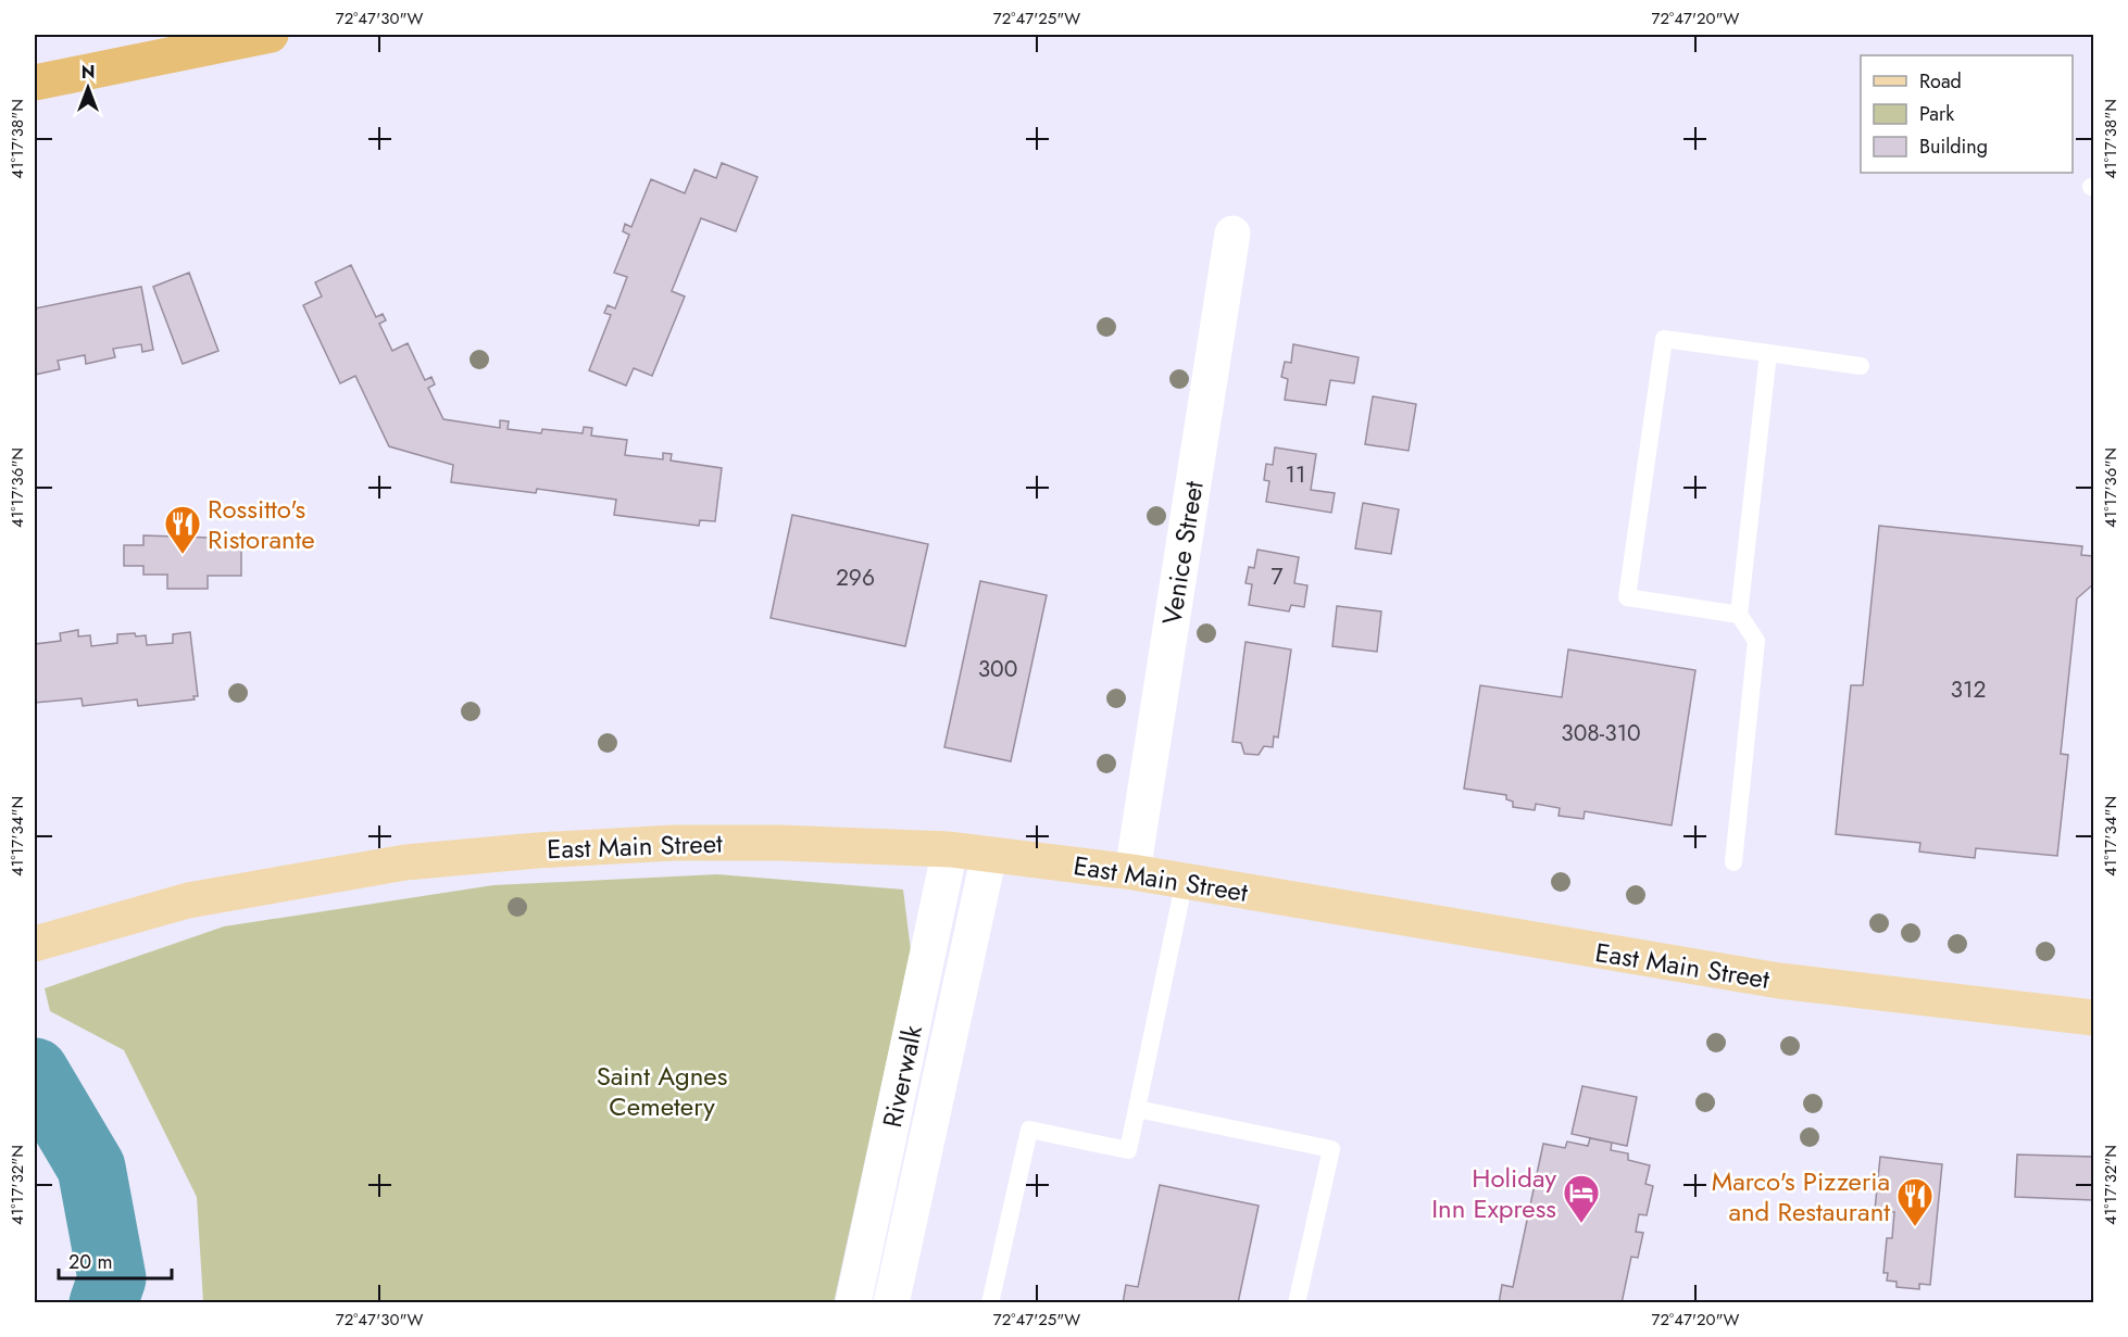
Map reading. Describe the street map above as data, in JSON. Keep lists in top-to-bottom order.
{
  "streets": {
    "main road": ["East Main Street"],
    "street": ["Venice Street", "Riverwalk"]
  },
  "crossings": [
    ["Venice Street", "East Main Street"],
    ["East Main Street", "Riverwalk"]
  ],
  "parks": ["Saint Agnes Cemetery"],
  "places": {
    "restaurant": ["Rossitto's Ristorante", "Marco's Pizzeria and Restaurant"],
    "hotel": ["Holiday Inn Express"]
  },
  "house_numbers": [
    "11",
    "7",
    "296",
    "300",
    "312",
    "308-310"
  ],
  "legend": ["Road", "Park", "Building"],
  "scale_bar": "20 m",
  "north": "top",
  "coordinates": [
    "72°47'30\"W",
    "72°47'25\"W",
    "72°47'20\"W",
    "41°17'38\"N",
    "41°17'36\"N",
    "41°17'34\"N",
    "41°17'32\"N"
  ]
}
